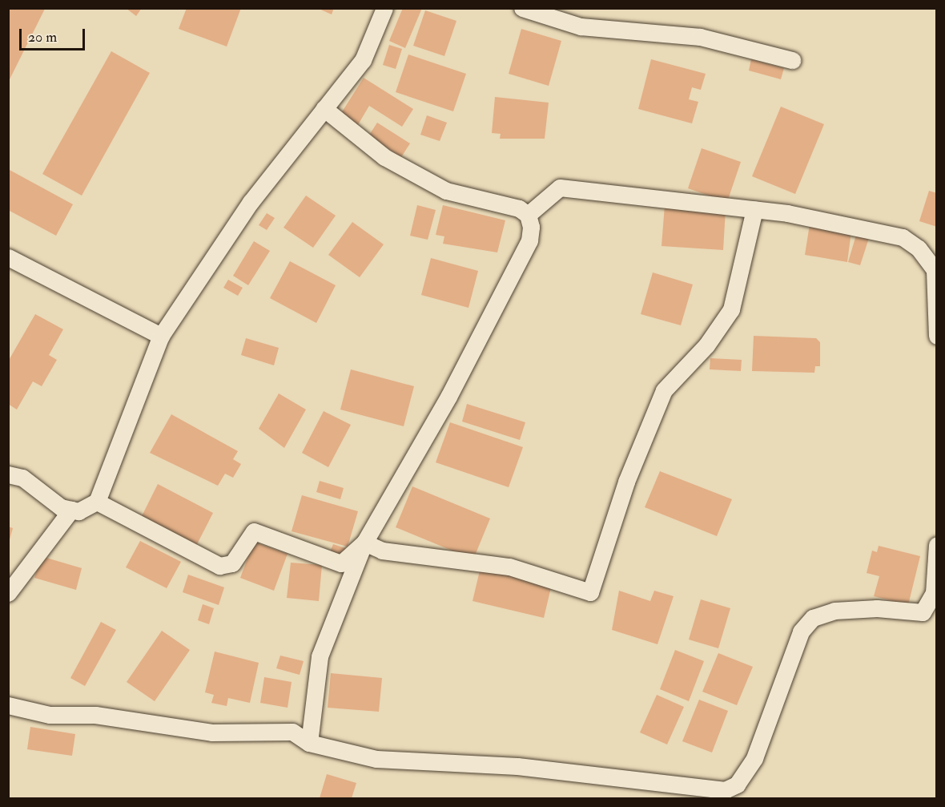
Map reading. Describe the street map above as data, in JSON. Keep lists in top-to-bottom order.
{
  "scale_bar": "20 m"
}
